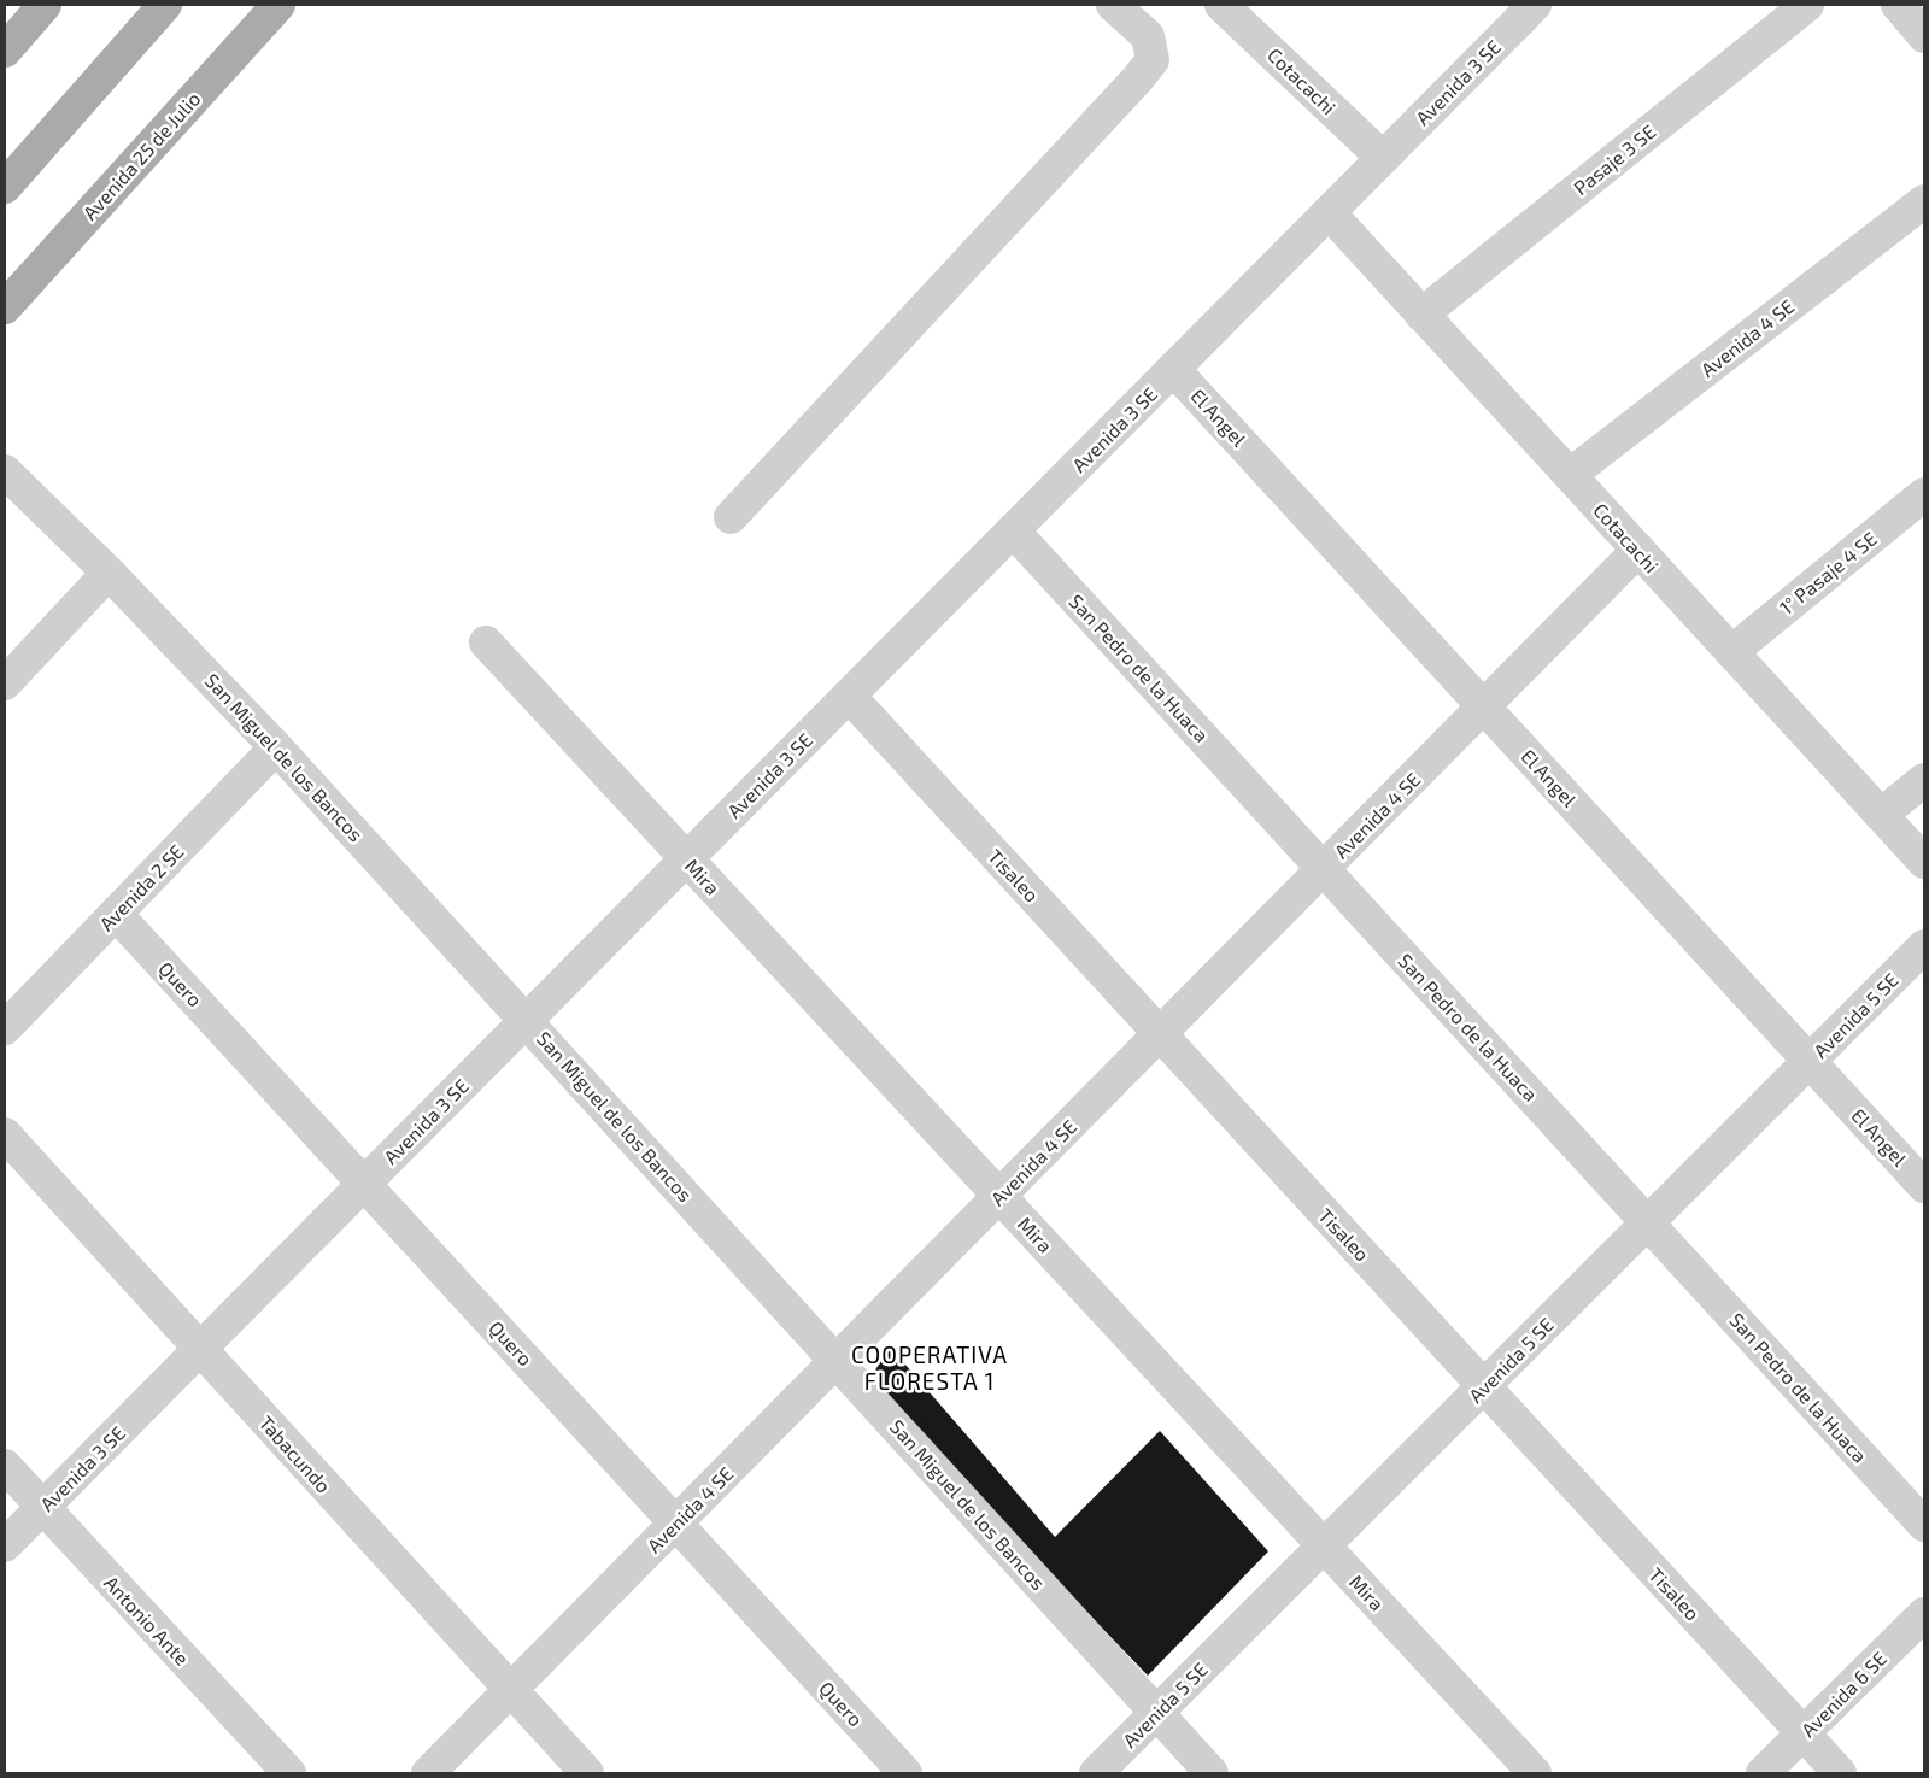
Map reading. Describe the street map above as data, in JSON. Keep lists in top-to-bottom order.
{
  "streets": {
    "main road": ["Avenida 25 de Julio"],
    "street": [
      "Cotacachi",
      "Avenida 3 SE",
      "Pasaje 3 SE",
      "Avenida 4 SE",
      "El Angel",
      "1° Pasaje 4 SE",
      "San Pedro de la Huaca",
      "San Miguel de los Bancos",
      "Tisaleo",
      "Mira",
      "Avenida 2 SE",
      "Quero",
      "Avenida 5 SE",
      "Tabacundo",
      "Antonio Ante",
      "Avenida 6 SE"
    ]
  },
  "crossings": [
    ["Cotacachi", "Avenida 3 SE"],
    ["Cotacachi", "Pasaje 3 SE"],
    ["Cotacachi", "Avenida 4 SE"],
    ["Cotacachi", "1° Pasaje 4 SE"],
    ["Avenida 3 SE", "El Angel"],
    ["Avenida 3 SE", "San Pedro de la Huaca"],
    ["Avenida 3 SE", "San Miguel de los Bancos"],
    ["Avenida 3 SE", "Tisaleo"],
    ["Avenida 3 SE", "Mira"],
    ["Avenida 3 SE", "Quero"],
    ["Avenida 3 SE", "Tabacundo"],
    ["Avenida 3 SE", "Antonio Ante"],
    ["Avenida 4 SE", "El Angel"],
    ["Avenida 4 SE", "San Pedro de la Huaca"],
    ["Avenida 4 SE", "San Miguel de los Bancos"],
    ["Avenida 4 SE", "Tisaleo"],
    ["Avenida 4 SE", "Mira"],
    ["Avenida 4 SE", "Quero"],
    ["Avenida 4 SE", "Tabacundo"],
    ["El Angel", "Avenida 5 SE"],
    ["San Pedro de la Huaca", "Avenida 5 SE"],
    ["San Miguel de los Bancos", "Avenida 2 SE"],
    ["San Miguel de los Bancos", "Avenida 5 SE"],
    ["Tisaleo", "Avenida 5 SE"],
    ["Tisaleo", "Avenida 6 SE"],
    ["Mira", "Avenida 5 SE"],
    ["Avenida 2 SE", "Quero"]
  ],
  "districts": ["COOPERATIVA FLORESTA 1"]
}
